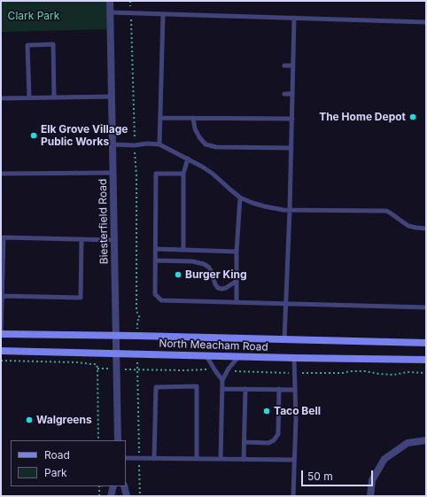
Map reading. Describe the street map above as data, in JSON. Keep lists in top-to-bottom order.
{
  "streets": {
    "main road": ["North Meacham Road"],
    "street": ["Biesterfield Road"]
  },
  "crossings": [
    ["Biesterfield Road", "North Meacham Road"]
  ],
  "parks": ["Clark Park"],
  "places": [
    "The Home Depot",
    "Elk Grove Village Public Works",
    "Burger King",
    "Taco Bell",
    "Walgreens"
  ],
  "legend": ["Road", "Park"],
  "scale_bar": "50 m"
}
